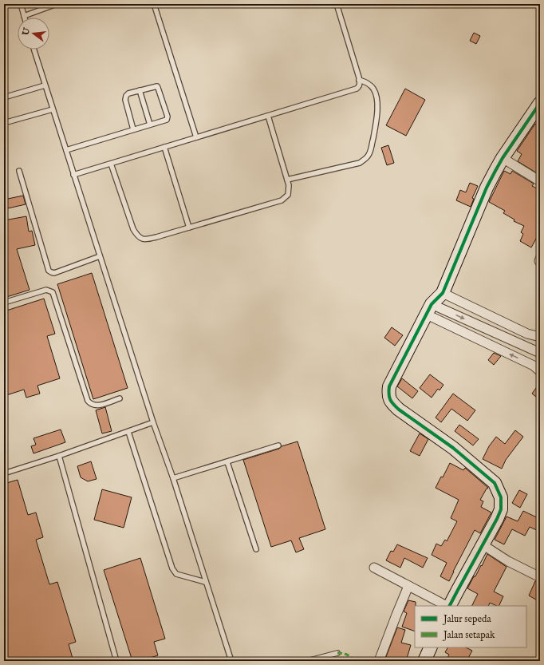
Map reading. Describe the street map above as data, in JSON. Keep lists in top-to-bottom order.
{
  "legend": ["Jalur sepeda", "Jalan setapak"],
  "north": "left"
}
